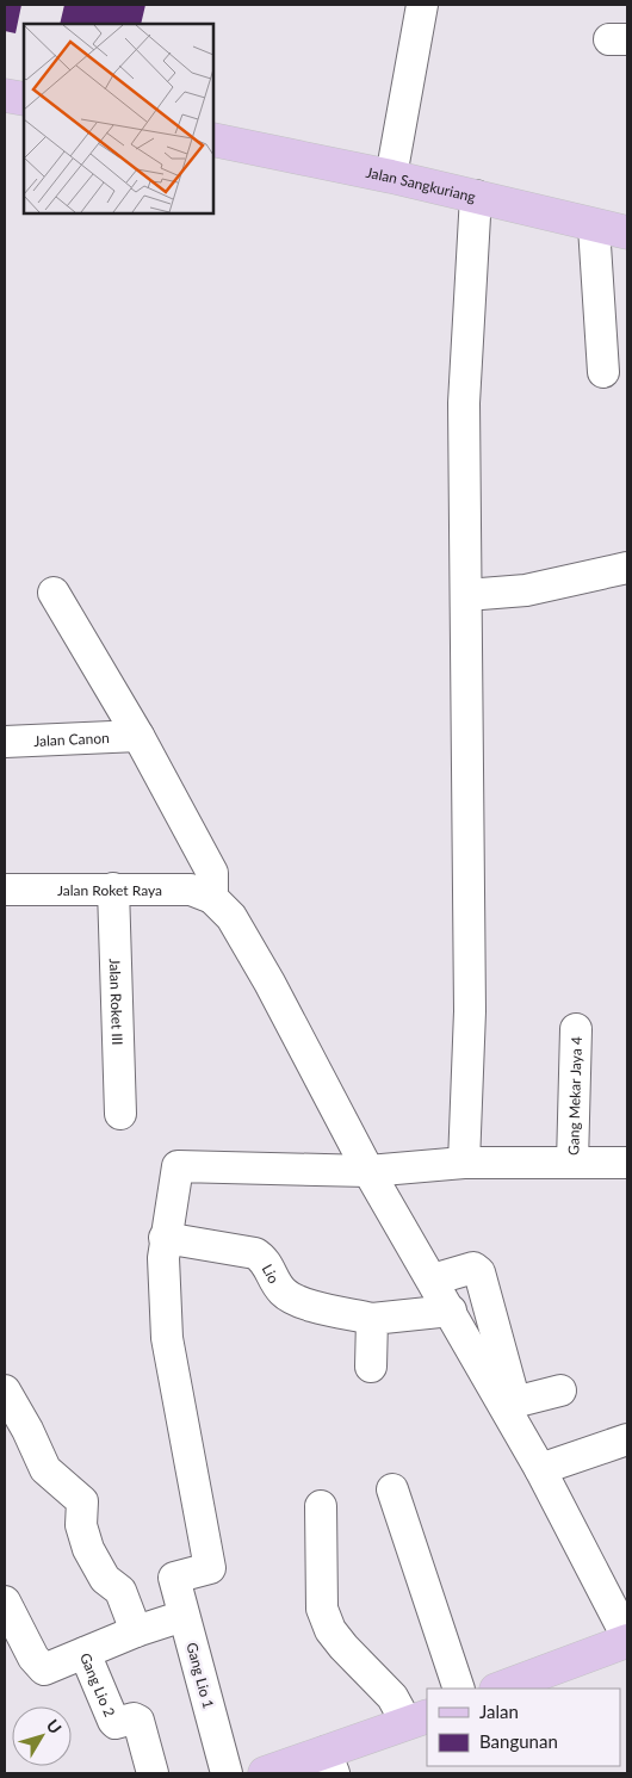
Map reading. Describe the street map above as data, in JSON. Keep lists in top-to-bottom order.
{
  "streets": {
    "main road": ["Jalan Sangkuriang"],
    "street": [
      "Jalan Canon",
      "Jalan Roket Raya",
      "Jalan Roket III",
      "Gang Mekar Jaya 4",
      "Lio",
      "Gang Lio 1",
      "Gang Lio 2"
    ]
  },
  "crossings": [
    ["Jalan Roket Raya", "Jalan Roket III"],
    ["Lio", "Gang Lio 1"]
  ],
  "legend": ["Jalan", "Bangunan"],
  "north": "top right"
}
